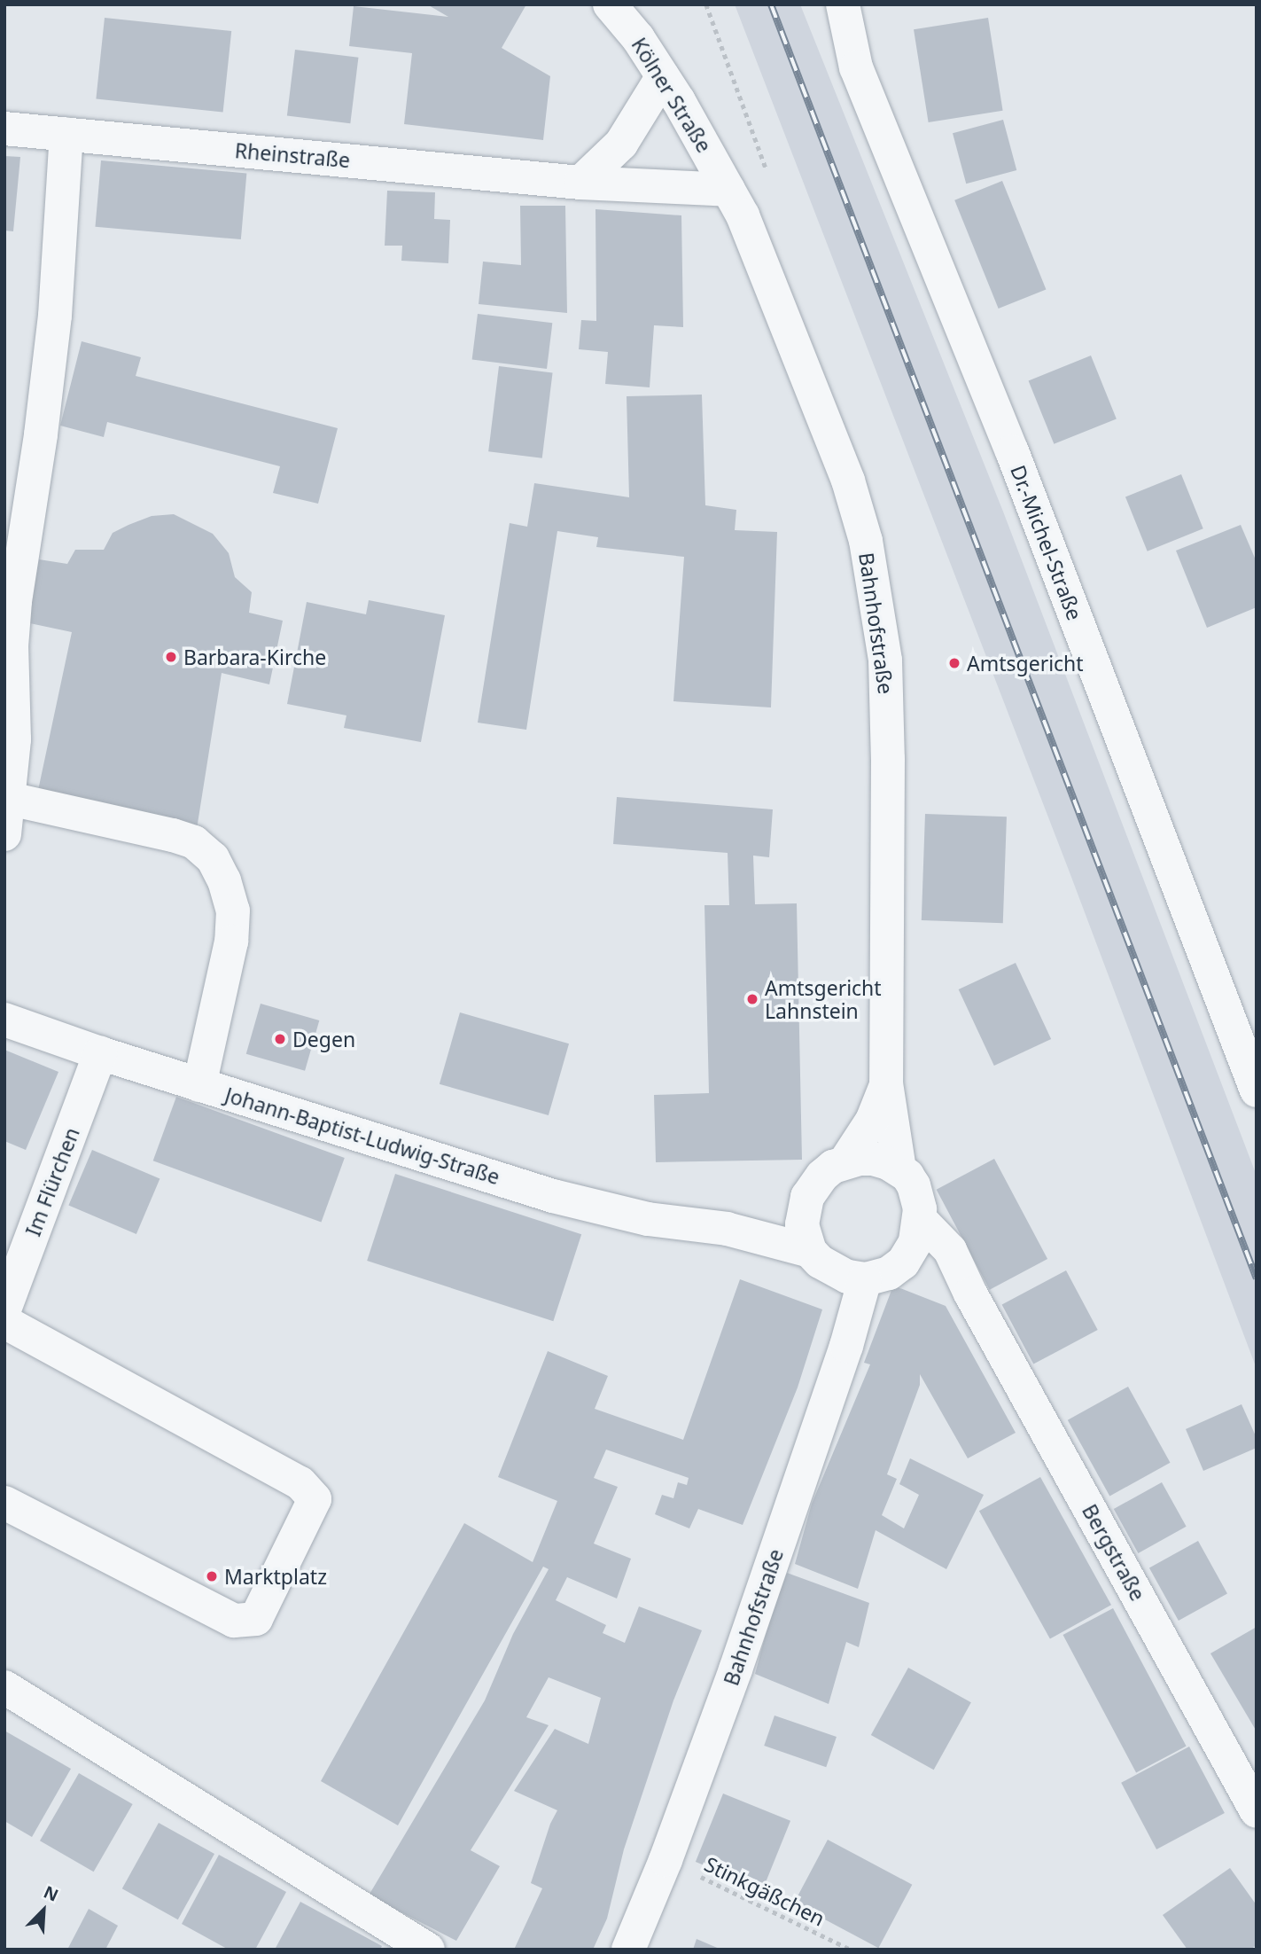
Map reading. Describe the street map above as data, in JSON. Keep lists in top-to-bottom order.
{
  "streets": {
    "street": [
      "Kölner Straße",
      "Rheinstraße",
      "Dr.-Michel-Straße",
      "Bahnhofstraße",
      "Johann-Baptist-Ludwig-Straße",
      "Im Flürchen",
      "Bergstraße"
    ],
    "path": ["Stinkgäßchen"]
  },
  "crossings": [
    ["Kölner Straße", "Rheinstraße"],
    ["Kölner Straße", "Bahnhofstraße"],
    ["Rheinstraße", "Bahnhofstraße"],
    ["Bahnhofstraße", "Johann-Baptist-Ludwig-Straße"],
    ["Bahnhofstraße", "Bergstraße"],
    ["Bahnhofstraße", "Stinkgäßchen"],
    ["Johann-Baptist-Ludwig-Straße", "Im Flürchen"],
    ["Johann-Baptist-Ludwig-Straße", "Bergstraße"]
  ],
  "places": [
    "Barbara-Kirche",
    "Amtsgericht",
    "Amtsgericht Lahnstein",
    "Degen",
    "Marktplatz"
  ],
  "north": "top right"
}
